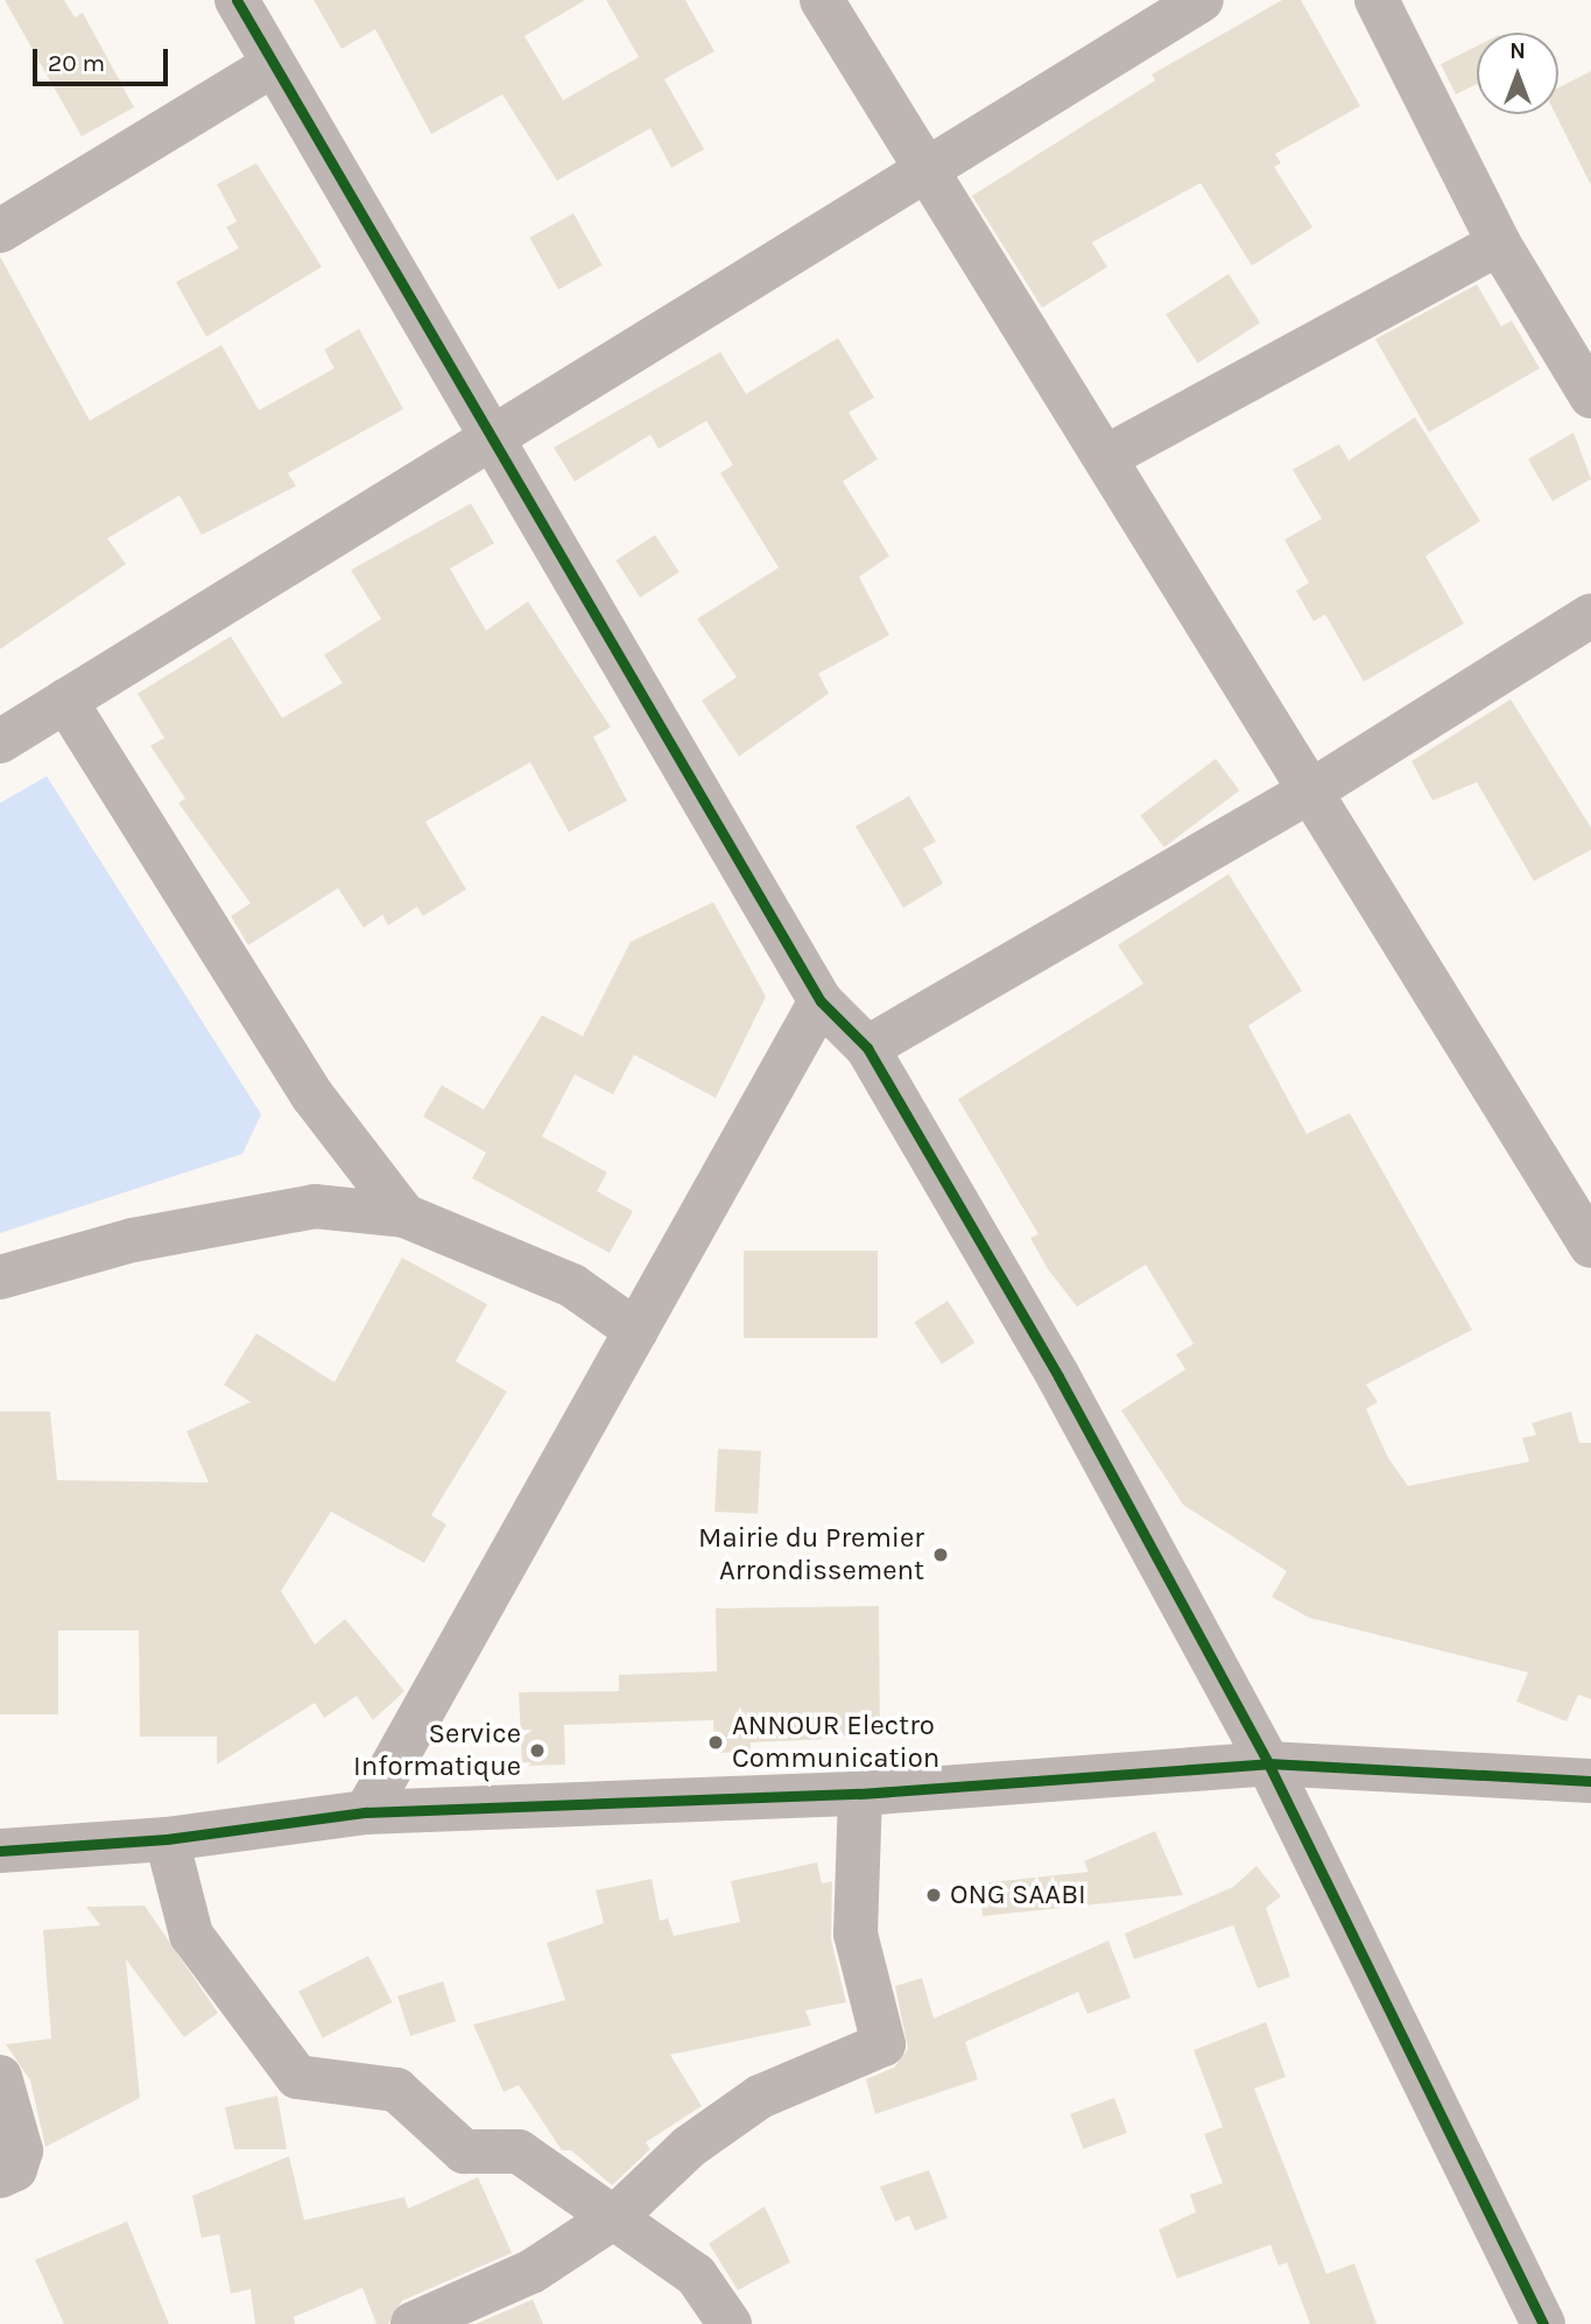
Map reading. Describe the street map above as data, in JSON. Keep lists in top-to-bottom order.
{
  "places": [
    "Mairie du Premier Arrondissement",
    "ANNOUR Electro Communication",
    "Service Informatique",
    "ONG SAABI"
  ],
  "scale_bar": "20 m",
  "north": "top"
}
